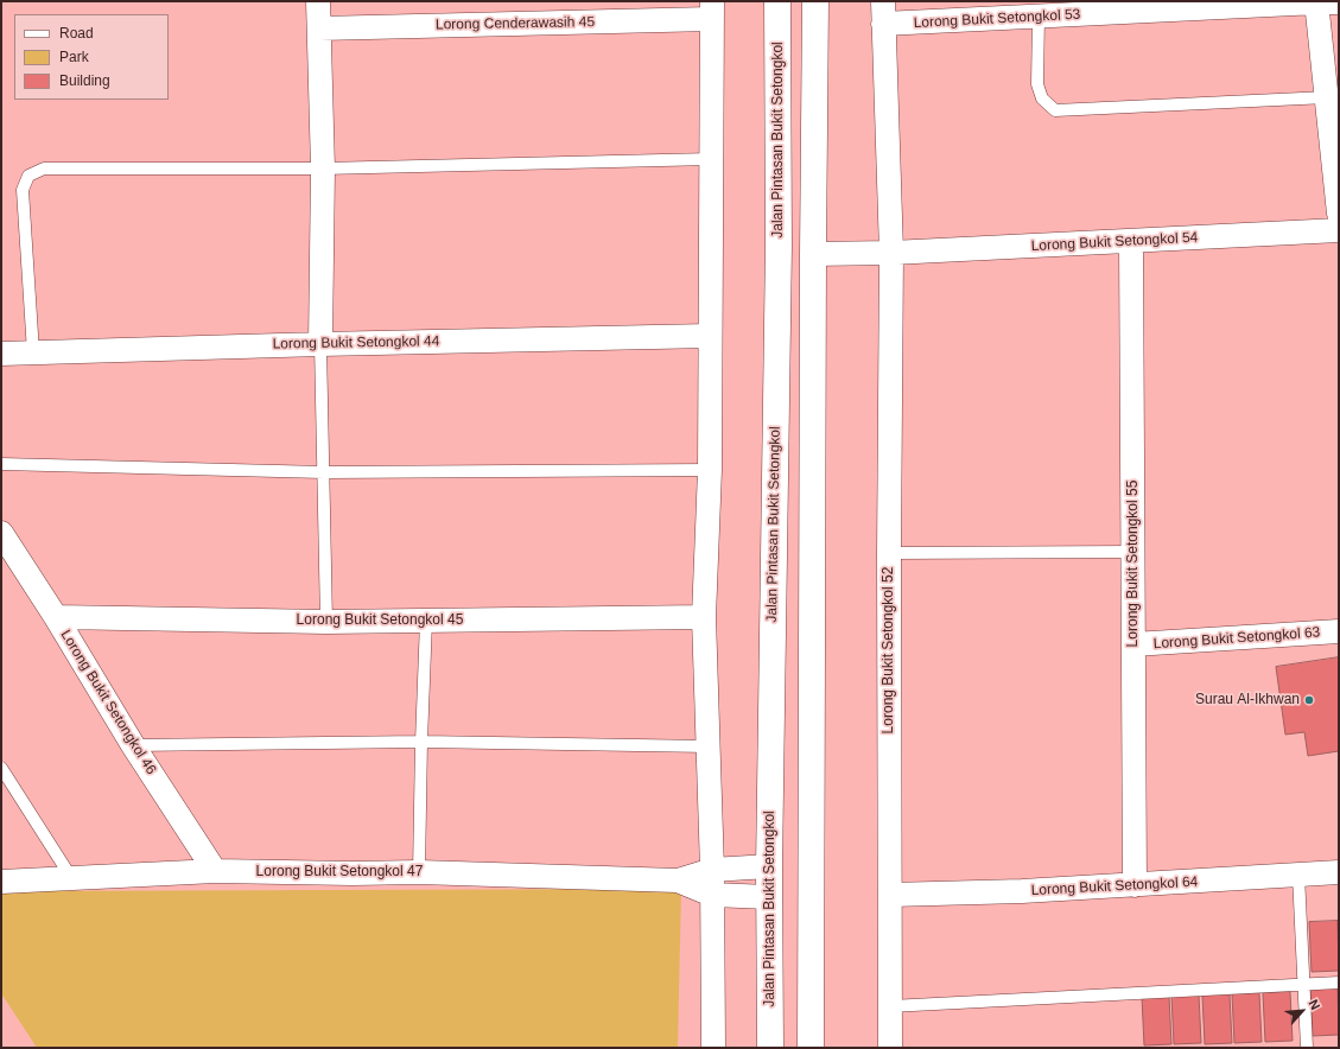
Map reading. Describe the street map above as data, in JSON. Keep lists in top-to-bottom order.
{
  "streets": {
    "main road": ["Jalan Pintasan Bukit Setongkol"],
    "street": [
      "Lorong Bukit Setongkol 53",
      "Lorong Cenderawasih 45",
      "Lorong Bukit Setongkol 54",
      "Lorong Bukit Setongkol 44",
      "Lorong Bukit Setongkol 55",
      "Lorong Bukit Setongkol 45",
      "Lorong Bukit Setongkol 63",
      "Lorong Bukit Setongkol 52",
      "Lorong Bukit Setongkol 46",
      "Lorong Bukit Setongkol 47",
      "Lorong Bukit Setongkol 64"
    ]
  },
  "crossings": [
    ["Lorong Bukit Setongkol 53", "Lorong Bukit Setongkol 52"],
    ["Jalan Pintasan Bukit Setongkol", "Lorong Bukit Setongkol 47"],
    ["Lorong Bukit Setongkol 54", "Lorong Bukit Setongkol 55"],
    ["Lorong Bukit Setongkol 54", "Lorong Bukit Setongkol 52"],
    ["Lorong Bukit Setongkol 55", "Lorong Bukit Setongkol 63"],
    ["Lorong Bukit Setongkol 55", "Lorong Bukit Setongkol 64"],
    ["Lorong Bukit Setongkol 45", "Lorong Bukit Setongkol 46"],
    ["Lorong Bukit Setongkol 52", "Lorong Bukit Setongkol 64"],
    ["Lorong Bukit Setongkol 46", "Lorong Bukit Setongkol 47"]
  ],
  "places": ["Surau Al-Ikhwan"],
  "legend": ["Road", "Park", "Building"],
  "north": "top right"
}
